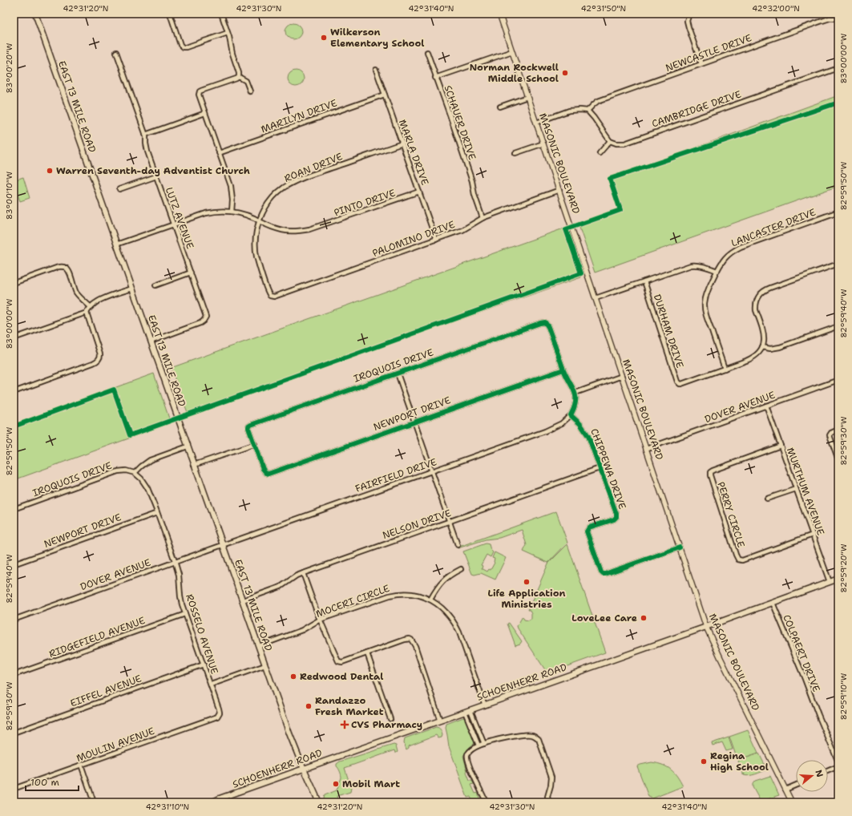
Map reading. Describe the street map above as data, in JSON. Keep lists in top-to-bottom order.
{
  "streets": {
    "main road": ["EAST 13 MILE ROAD", "SCHOENHERR ROAD"],
    "street": [
      "NEWCASTLE DRIVE",
      "CAMBRIDGE DRIVE",
      "MARILYN DRIVE",
      "SCHAUER DRIVE",
      "MARLA DRIVE",
      "MASONIC BOULEVARD",
      "ROAN DRIVE",
      "PINTO DRIVE",
      "LUTZ AVENUE",
      "LANCASTER DRIVE",
      "PALOMINO DRIVE",
      "DURHAM DRIVE",
      "IROQUOIS DRIVE",
      "DOVER AVENUE",
      "NEWPORT DRIVE",
      "CHIPPEWA DRIVE",
      "FAIRFIELD DRIVE",
      "MURTHUM AVENUE",
      "PERRY CIRCLE",
      "NELSON DRIVE",
      "MOCERI CIRCLE",
      "ROSSELO AVENUE",
      "RIDGEFIELD AVENUE",
      "COLPAERT DRIVE",
      "EIFFEL AVENUE",
      "MOULIN AVENUE"
    ]
  },
  "crossings": [
    ["EAST 13 MILE ROAD", "LUTZ AVENUE"],
    ["EAST 13 MILE ROAD", "DOVER AVENUE"],
    ["EAST 13 MILE ROAD", "FAIRFIELD DRIVE"],
    ["EAST 13 MILE ROAD", "NELSON DRIVE"],
    ["EAST 13 MILE ROAD", "MOCERI CIRCLE"],
    ["EAST 13 MILE ROAD", "SCHOENHERR ROAD"],
    ["MARILYN DRIVE", "MARLA DRIVE"],
    ["SCHAUER DRIVE", "PALOMINO DRIVE"],
    ["MARLA DRIVE", "ROAN DRIVE"],
    ["MARLA DRIVE", "PINTO DRIVE"],
    ["MARLA DRIVE", "PALOMINO DRIVE"],
    ["MASONIC BOULEVARD", "PALOMINO DRIVE"],
    ["MASONIC BOULEVARD", "DOVER AVENUE"],
    ["MASONIC BOULEVARD", "CHIPPEWA DRIVE"],
    ["MASONIC BOULEVARD", "SCHOENHERR ROAD"],
    ["ROAN DRIVE", "PINTO DRIVE"],
    ["ROAN DRIVE", "PALOMINO DRIVE"],
    ["LANCASTER DRIVE", "DURHAM DRIVE"],
    ["IROQUOIS DRIVE", "NEWPORT DRIVE"],
    ["IROQUOIS DRIVE", "ROSSELO AVENUE"],
    ["DOVER AVENUE", "FAIRFIELD DRIVE"],
    ["DOVER AVENUE", "MURTHUM AVENUE"],
    ["DOVER AVENUE", "ROSSELO AVENUE"],
    ["NEWPORT DRIVE", "ROSSELO AVENUE"],
    ["CHIPPEWA DRIVE", "FAIRFIELD DRIVE"],
    ["CHIPPEWA DRIVE", "NELSON DRIVE"],
    ["MURTHUM AVENUE", "PERRY CIRCLE"],
    ["MURTHUM AVENUE", "SCHOENHERR ROAD"],
    ["MOCERI CIRCLE", "SCHOENHERR ROAD"],
    ["ROSSELO AVENUE", "RIDGEFIELD AVENUE"],
    ["ROSSELO AVENUE", "EIFFEL AVENUE"],
    ["ROSSELO AVENUE", "MOULIN AVENUE"],
    ["COLPAERT DRIVE", "SCHOENHERR ROAD"]
  ],
  "places": {
    "other": [
      "Wilkerson Elementary School",
      "Norman Rockwell Middle School",
      "Warren Seventh-day Adventist Church",
      "Life Application Ministries",
      "LoveLee Care",
      "Redwood Dental",
      "Randazzo Fresh Market",
      "Regina High School",
      "Mobil Mart"
    ],
    "health": ["CVS Pharmacy"]
  },
  "scale_bar": "100 m",
  "north": "right",
  "coordinates": [
    "42°31'20\"N",
    "42°31'30\"N",
    "42°31'40\"N",
    "42°31'50\"N",
    "42°32'00\"N",
    "83°00'00\"W",
    "83°00'20\"W",
    "82°59'50\"W",
    "83°00'10\"W",
    "82°59'40\"W",
    "82°59'30\"W",
    "82°59'20\"W",
    "82°59'10\"W",
    "42°31'10\"N"
  ]
}
